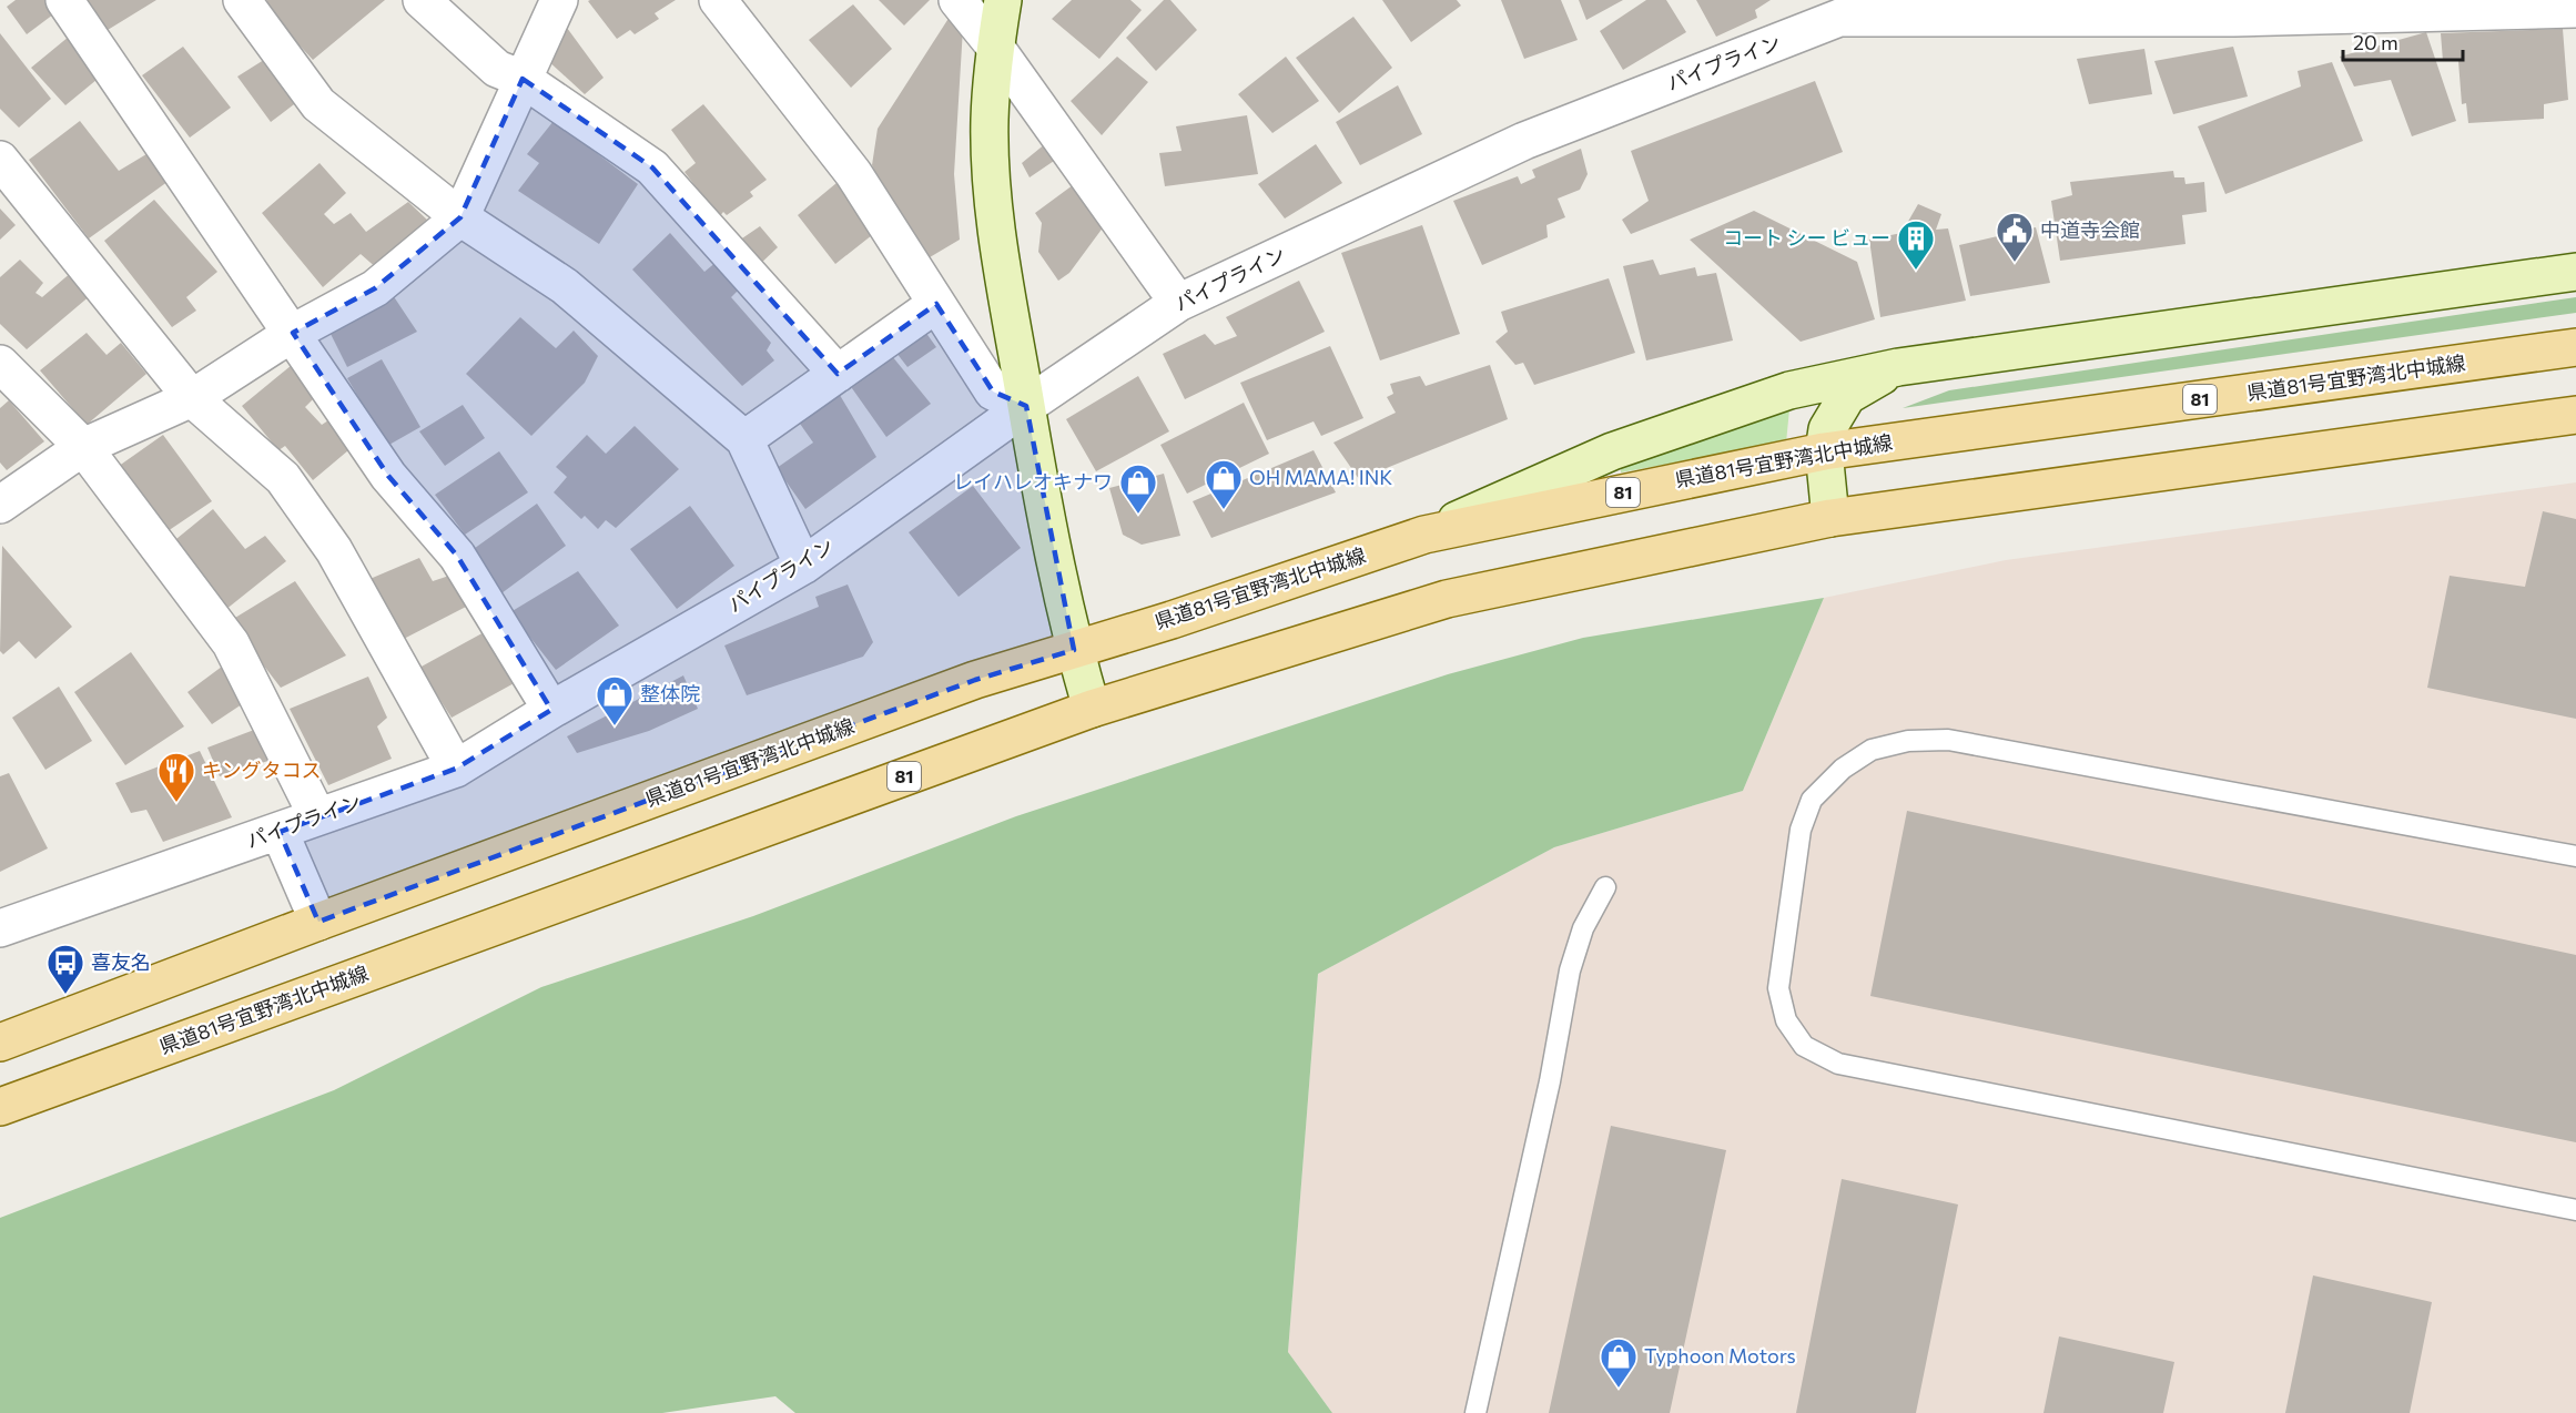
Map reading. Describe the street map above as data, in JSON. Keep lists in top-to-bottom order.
{
  "streets": {
    "main road": ["県道81号宜野湾北中城線", "81"],
    "street": ["パイプライン"]
  },
  "places": {
    "public building": ["中道寺会館"],
    "building": ["コート シー ビュー"],
    "shop": [
      "OH MAMA! INK",
      "レイハレオキナワ",
      "整体院",
      "Typhoon Motors"
    ],
    "restaurant": ["キングタコス"],
    "bus stop": ["喜友名"]
  },
  "scale_bar": "20 m"
}
